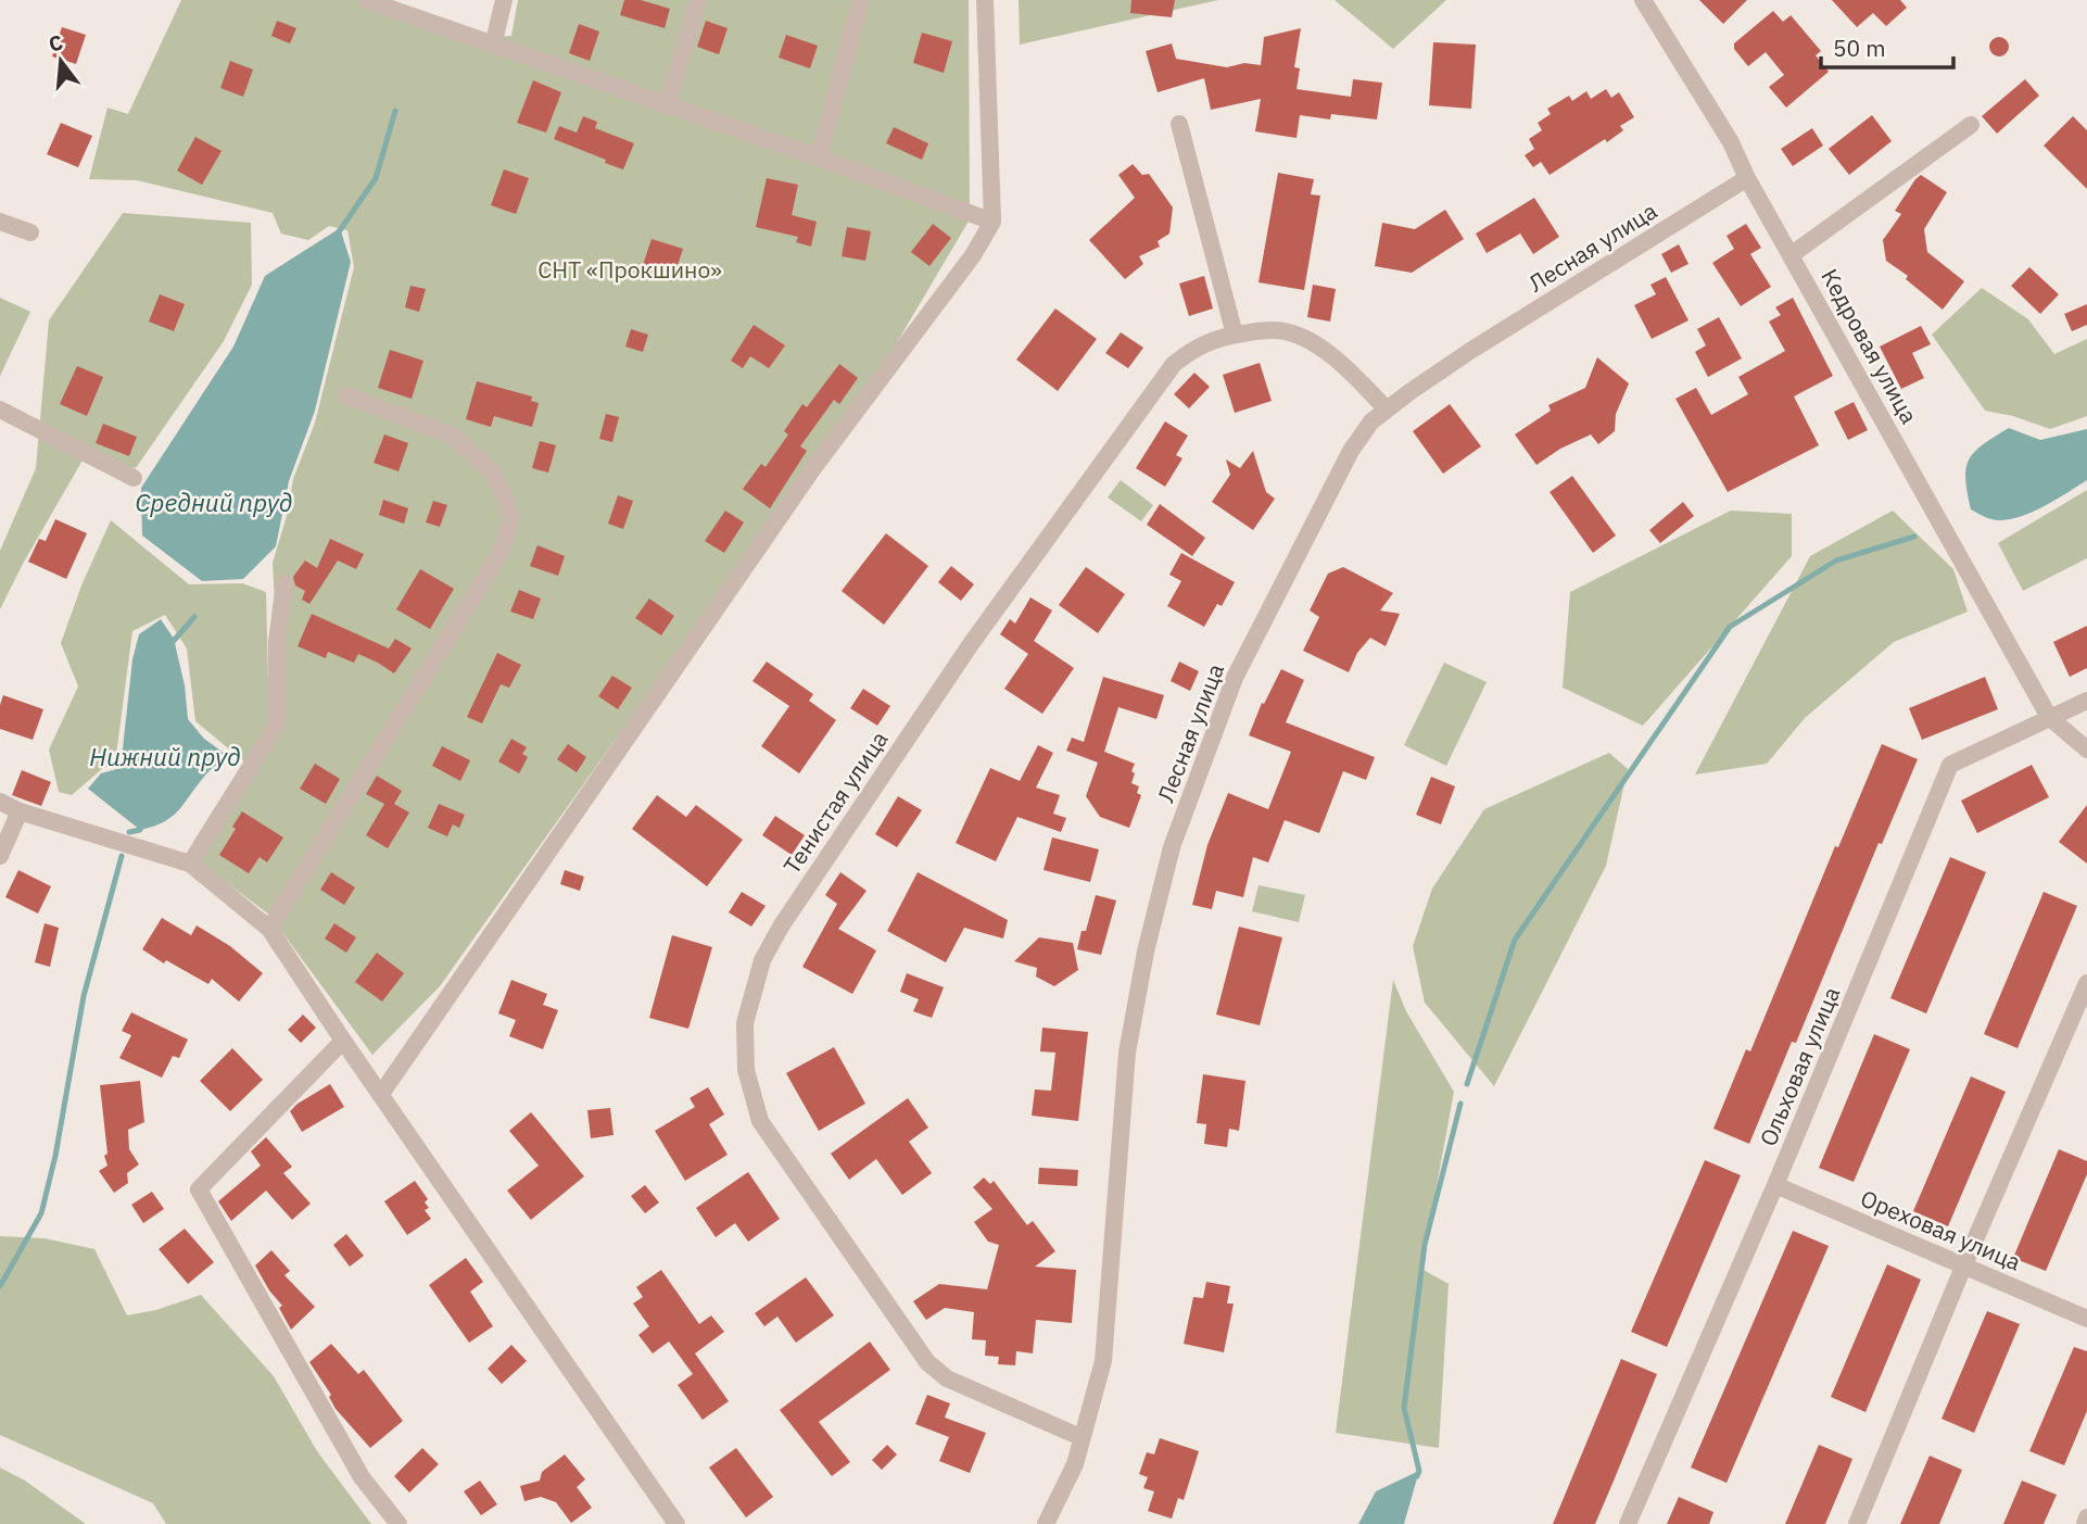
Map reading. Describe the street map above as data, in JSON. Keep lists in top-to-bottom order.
{
  "streets": {
    "street": [
      "Лесная улица",
      "Кедровая улица",
      "Тенистая улица",
      "Ольховая улица",
      "Ореховая улица"
    ]
  },
  "crossings": [
    ["Лесная улица", "Кедровая улица"],
    ["Лесная улица", "Тенистая улица"],
    ["Кедровая улица", "Ольховая улица"],
    ["Ольховая улица", "Ореховая улица"]
  ],
  "water": ["Средний пруд", "Нижний пруд"],
  "parks": ["СНТ «Прокшино»"],
  "scale_bar": "50 m",
  "north": "top"
}
